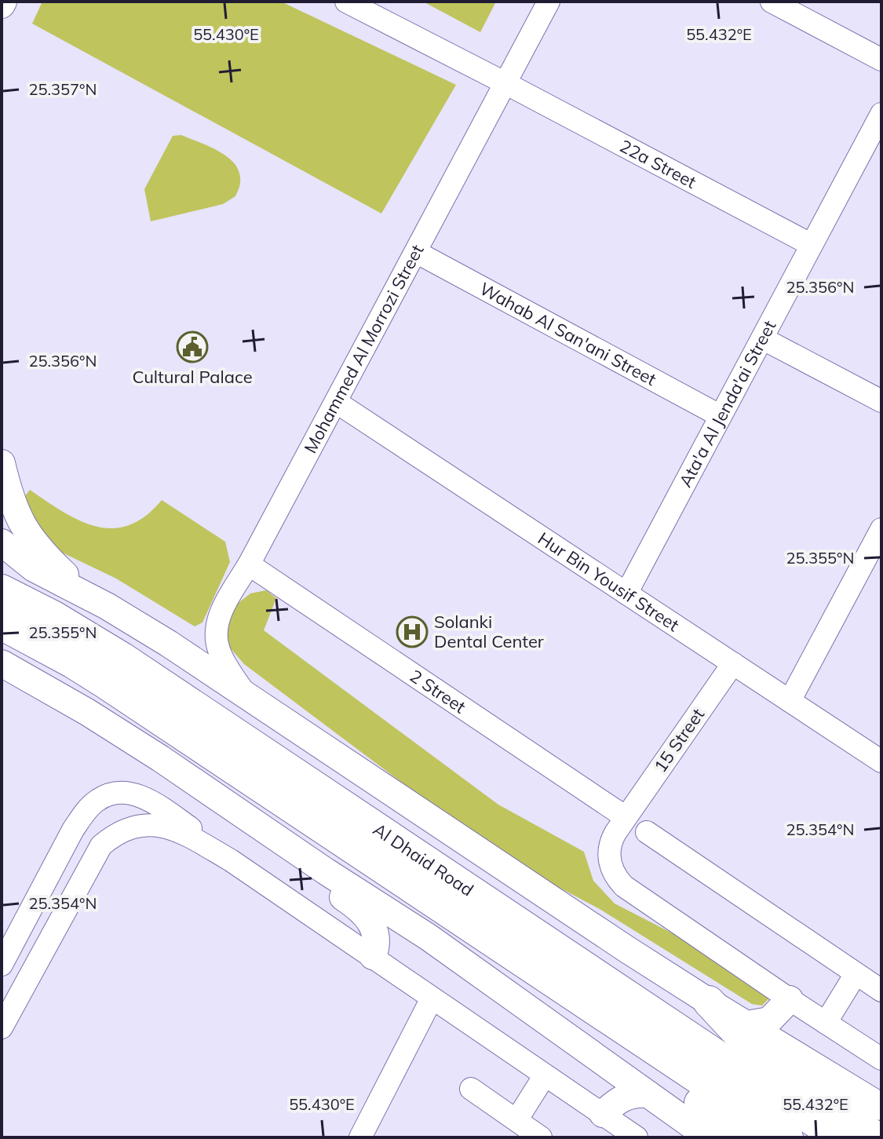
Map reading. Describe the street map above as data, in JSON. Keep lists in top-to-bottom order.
{
  "streets": {
    "highway": ["Al Dhaid Road"],
    "street": [
      "22a Street",
      "Wahab Al San'ani Street",
      "Mohammed Al Morrozi Street",
      "Ata'a Al Jenda'ai Street",
      "Hur Bin Yousif Street",
      "2 Street",
      "15 Street"
    ]
  },
  "crossings": [
    ["22a Street", "Mohammed Al Morrozi Street"],
    ["22a Street", "Ata'a Al Jenda'ai Street"],
    ["Wahab Al San'ani Street", "Mohammed Al Morrozi Street"],
    ["Wahab Al San'ani Street", "Ata'a Al Jenda'ai Street"],
    ["Mohammed Al Morrozi Street", "Hur Bin Yousif Street"],
    ["Mohammed Al Morrozi Street", "2 Street"],
    ["Ata'a Al Jenda'ai Street", "Hur Bin Yousif Street"],
    ["Hur Bin Yousif Street", "15 Street"],
    ["2 Street", "15 Street"]
  ],
  "places": {
    "public building": ["Cultural Palace"],
    "hospital": ["Solanki Dental Center"]
  },
  "coordinates": [
    "55.430°E",
    "55.432°E",
    "25.357°N",
    "25.356°N",
    "25.355°N",
    "25.354°N"
  ]
}
